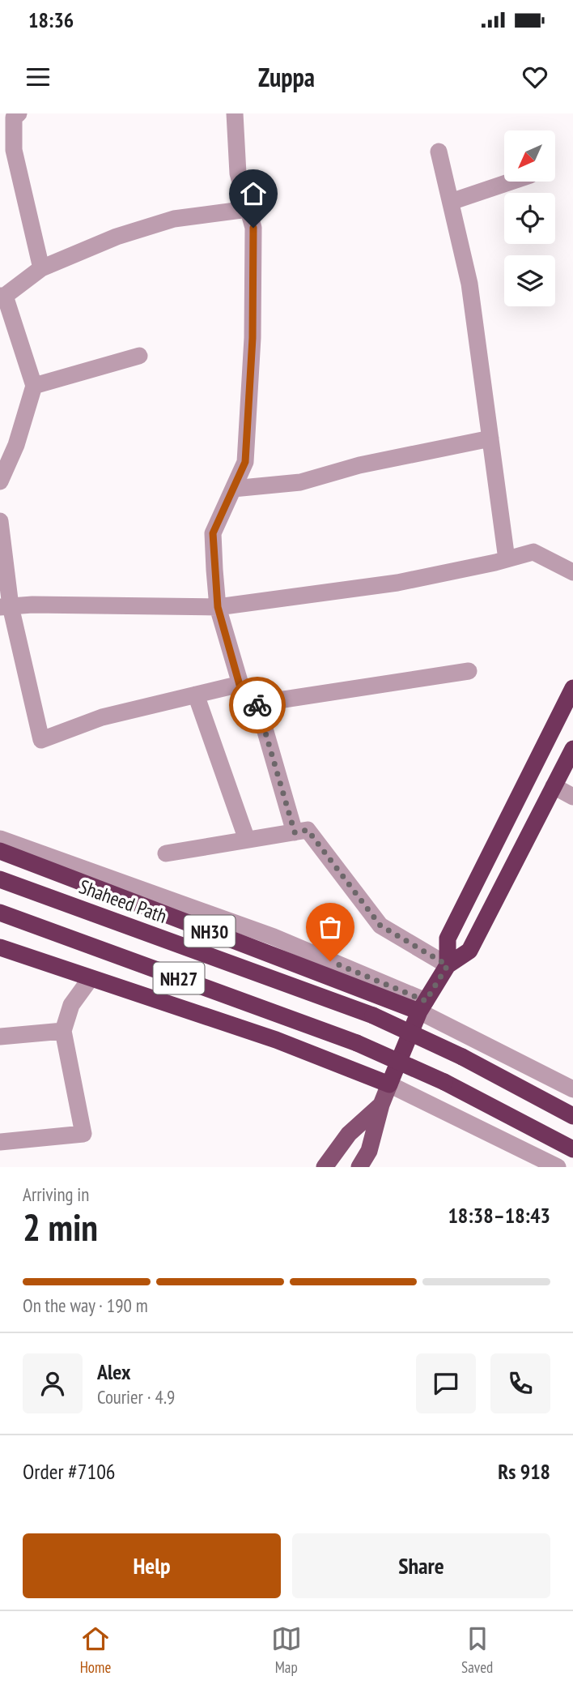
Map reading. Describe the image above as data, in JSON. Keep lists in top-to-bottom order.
{
  "streets": {
    "highway": ["Shaheed Path", "NH30", "NH27"]
  },
  "north": "bottom left",
  "page": {
    "status": "18:36",
    "header": "Zuppa",
    "heading": ["2 min", "Arriving in", "18:38–18:43"],
    "panel": [
      "Alex",
      "Courier · 4.9",
      "Order #7106",
      "Rs 918"
    ],
    "bar": "On the way · 190 m",
    "buttons": ["Help", "Share"],
    "tabs": ["Home", "Map", "Saved"]
  }
}
